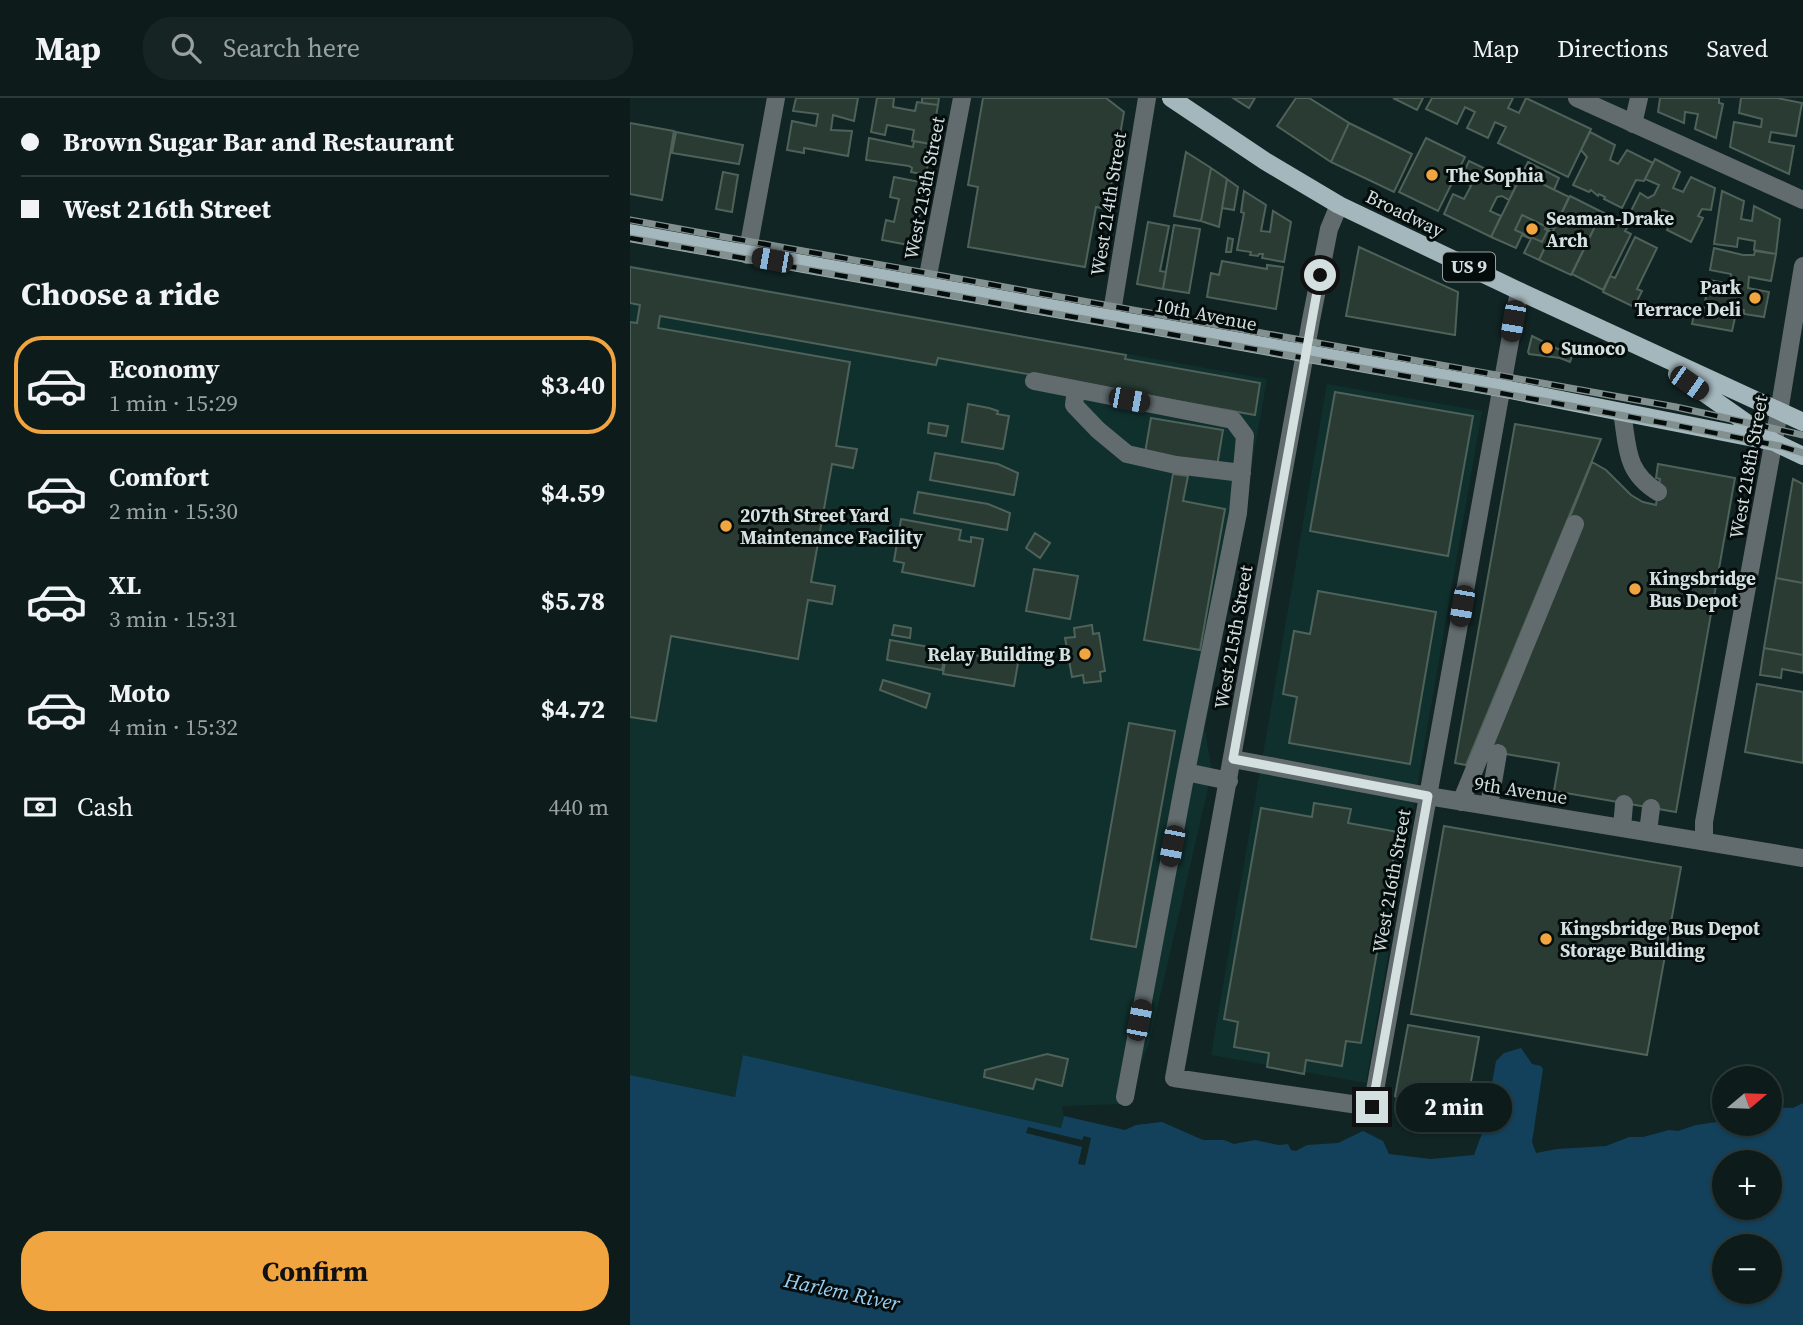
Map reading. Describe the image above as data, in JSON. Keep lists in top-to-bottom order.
{
  "streets": {
    "main road": ["Broadway", "US 9", "10th Avenue"],
    "street": [
      "West 213th Street",
      "West 214th Street",
      "West 218th Street",
      "West 215th Street",
      "9th Avenue",
      "West 216th Street"
    ]
  },
  "crossings": [
    ["West 213th Street", "10th Avenue"],
    ["West 214th Street", "10th Avenue"],
    ["Broadway", "10th Avenue"],
    ["Broadway", "West 218th Street"],
    ["Broadway", "West 215th Street"],
    ["Broadway", "West 216th Street"],
    ["10th Avenue", "West 218th Street"],
    ["10th Avenue", "West 215th Street"],
    ["10th Avenue", "West 216th Street"],
    ["West 218th Street", "9th Avenue"],
    ["West 215th Street", "9th Avenue"],
    ["West 215th Street", "West 216th Street"],
    ["9th Avenue", "West 216th Street"]
  ],
  "water": ["Harlem River"],
  "places": [
    "The Sophia",
    "Seaman-Drake Arch",
    "Park Terrace Deli",
    "Sunoco",
    "207th Street Yard Maintenance Facility",
    "Kingsbridge Bus Depot",
    "Relay Building B",
    "Kingsbridge Bus Depot Storage Building"
  ],
  "north": "right",
  "page": {
    "header": "Map",
    "search": "Search here",
    "nav": ["Map", "Directions", "Saved"],
    "banner": ["Brown Sugar Bar and Restaurant", "West 216th Street"],
    "heading": "Choose a ride",
    "list": [
      {
        "name": "Economy",
        "note": "1 min · 15:29",
        "value": "$3.40"
      },
      {
        "name": "Comfort",
        "note": "2 min · 15:30",
        "value": "$4.59"
      },
      {
        "name": "XL",
        "note": "3 min · 15:31",
        "value": "$5.78"
      },
      {
        "name": "Moto",
        "note": "4 min · 15:32",
        "value": "$4.72"
      }
    ],
    "pay": ["Cash", "440 m"],
    "map_buttons": ["+", "−"],
    "bubble": "2 min",
    "buttons": "Confirm"
  }
}
